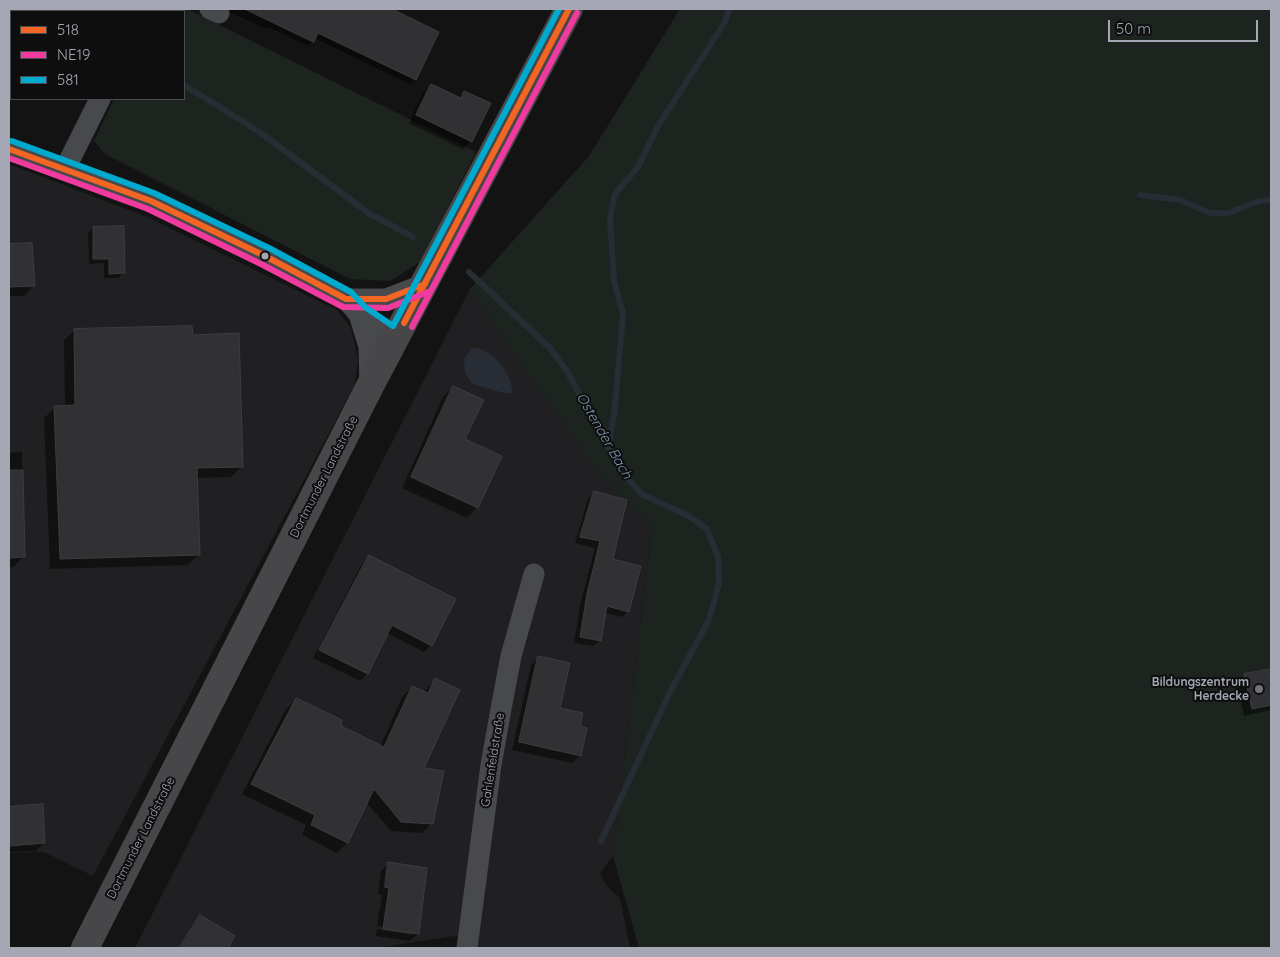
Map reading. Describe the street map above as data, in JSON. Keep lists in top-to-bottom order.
{
  "streets": {
    "main road": ["Dortmunder Landstraße"],
    "street": ["Gahlenfeldstraße"]
  },
  "water": ["Ostender Bach"],
  "places": ["Bildungszentrum Herdecke"],
  "lines": ["transit line 518", "transit line 581", "transit line NE19"],
  "legend": ["518", "NE19", "581"],
  "scale_bar": "50 m"
}
